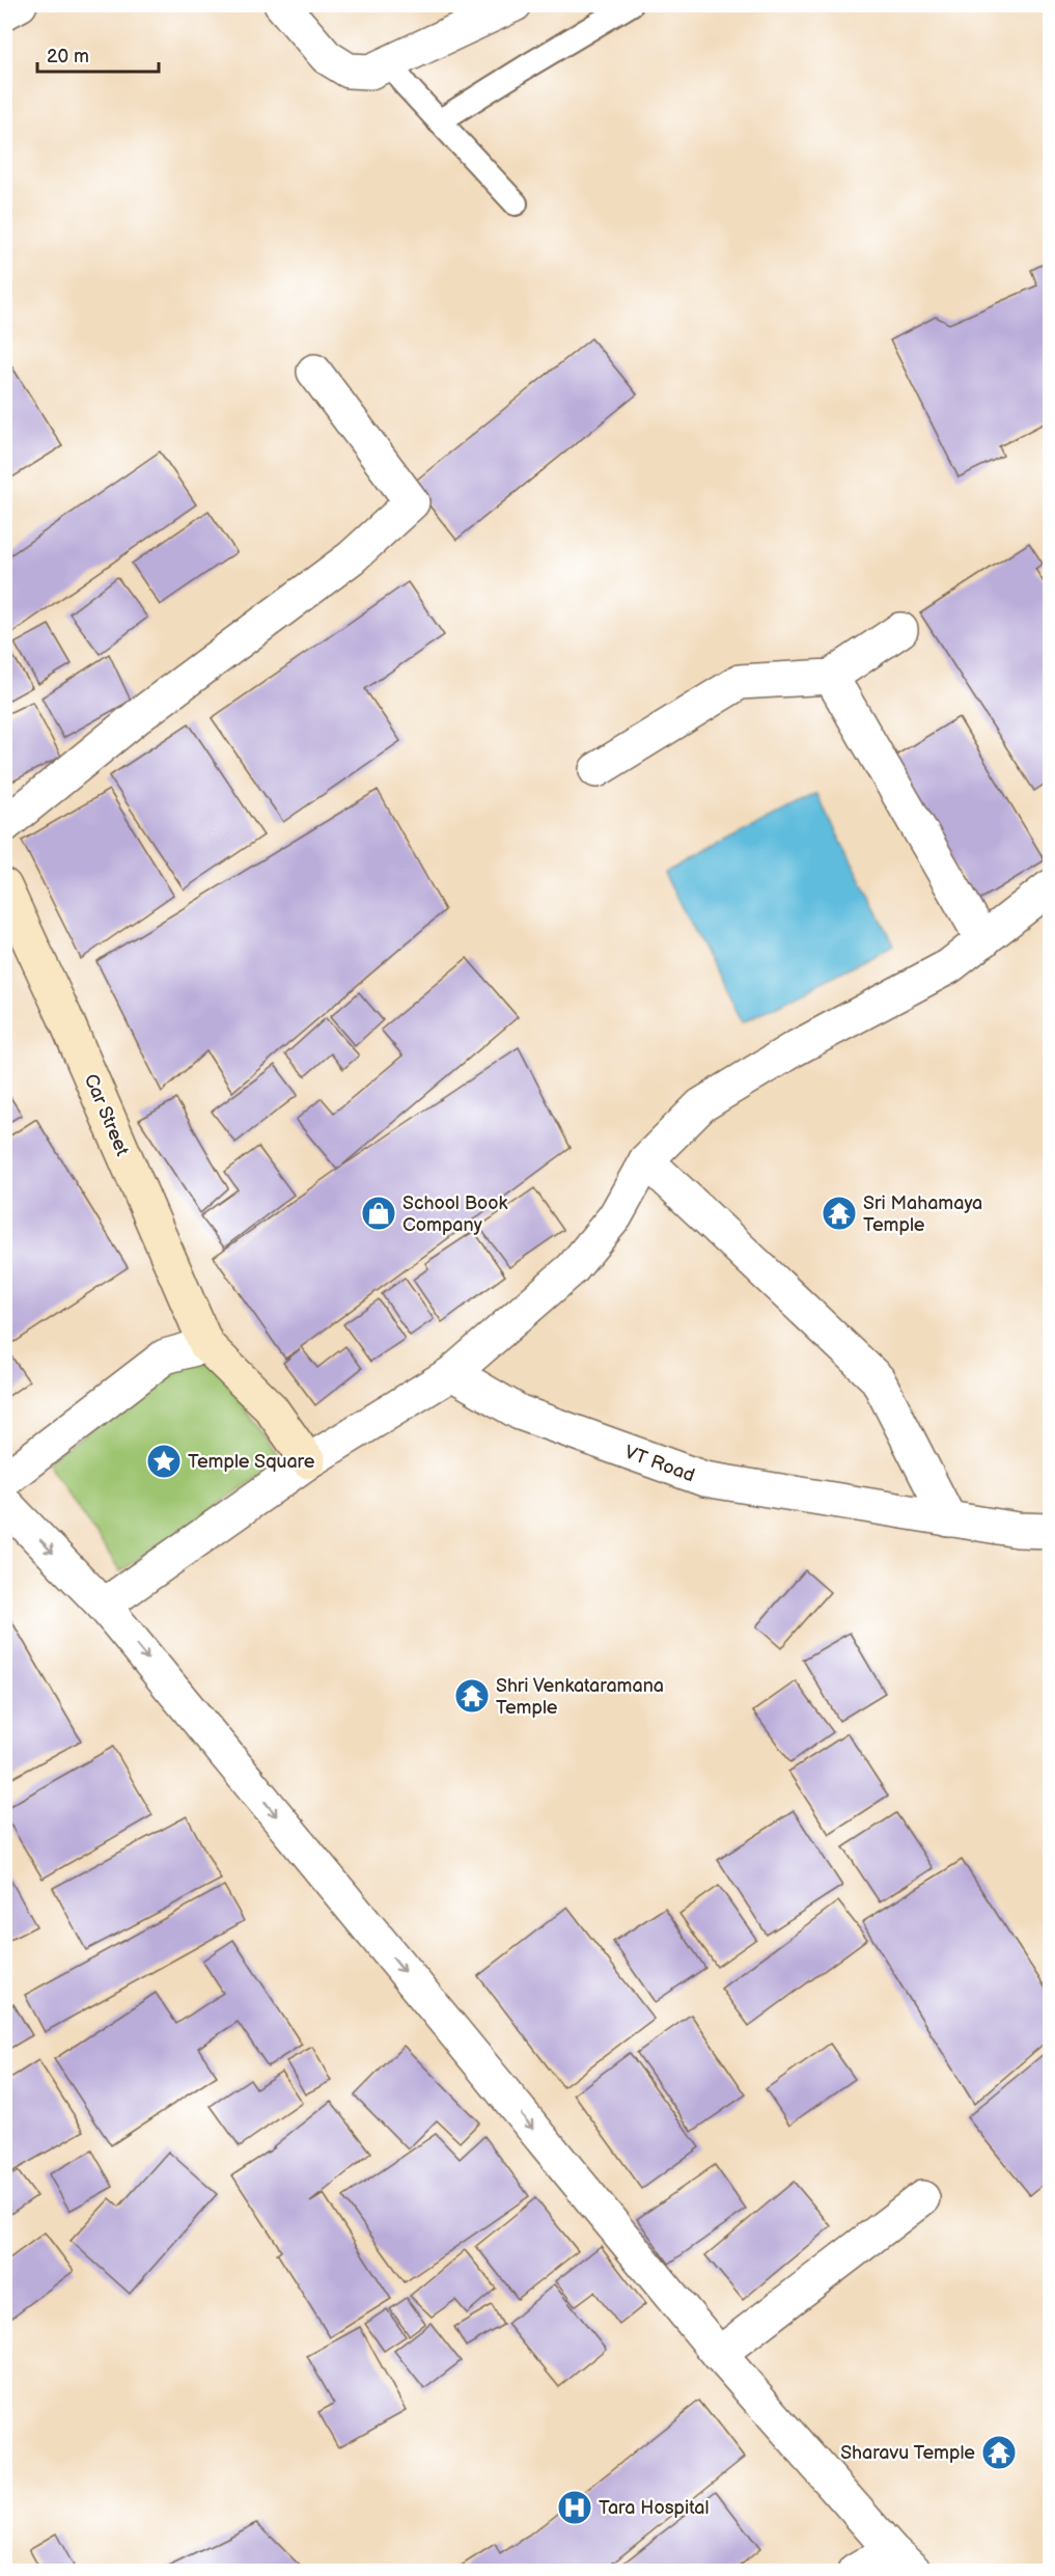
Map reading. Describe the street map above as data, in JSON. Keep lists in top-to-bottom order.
{
  "streets": {
    "main road": ["Car Street"],
    "street": ["VT Road"]
  },
  "places": {
    "shop": ["School Book Company"],
    "temple": ["Sri Mahamaya Temple", "Shri Venkataramana Temple", "Sharavu Temple"],
    "place": ["Temple Square"],
    "hospital": ["Tara Hospital"]
  },
  "scale_bar": "20 m"
}
